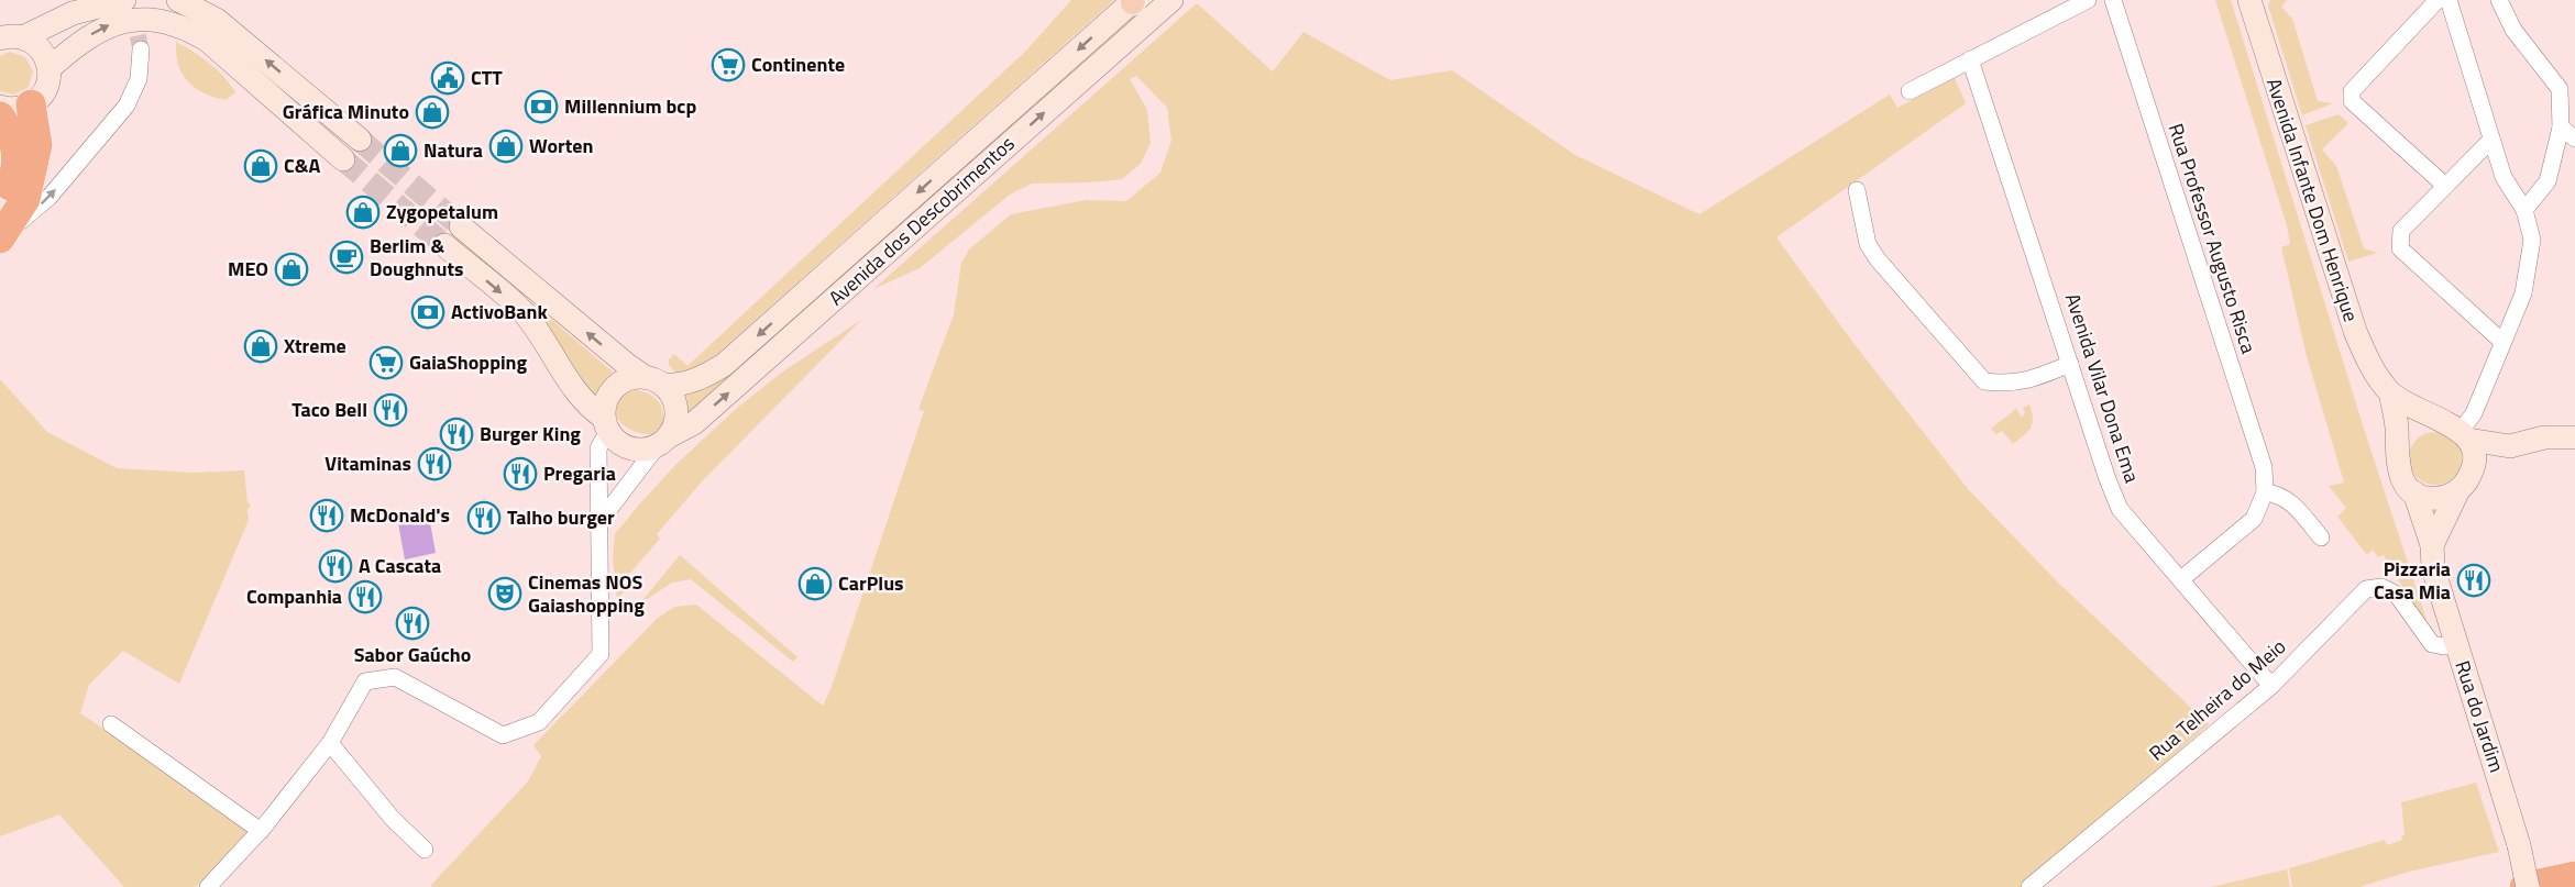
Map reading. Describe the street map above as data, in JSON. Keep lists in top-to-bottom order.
{
  "streets": {
    "main road": ["Avenida Infante Dom Henrique", "Avenida dos Descobrimentos", "Rua do Jardim"],
    "street": ["Rua Professor Augusto Risca", "Avenida Vilar Dona Ema", "Rua Telheira do Meio"]
  },
  "crossings": [
    ["Avenida Infante Dom Henrique", "Rua do Jardim"],
    ["Avenida Vilar Dona Ema", "Rua Telheira do Meio"],
    ["Rua Telheira do Meio", "Rua do Jardim"]
  ],
  "places": {
    "supermarket": ["Continente", "GaiaShopping"],
    "public building": ["CTT"],
    "bank": ["Millennium bcp", "ActivoBank"],
    "shop": [
      "Gráfica Minuto",
      "Worten",
      "Natura",
      "C&A",
      "Zygopetalum",
      "MEO",
      "Xtreme",
      "CarPlus"
    ],
    "cafe": ["Berlim & Doughnuts"],
    "restaurant": [
      "Taco Bell",
      "Burger King",
      "Vitaminas",
      "Pregaria",
      "McDonald's",
      "Talho burger",
      "A Cascata",
      "Pizzaria Casa Mia",
      "Companhia",
      "Sabor Gaúcho"
    ],
    "theatre": ["Cinemas NOS Gaiashopping"]
  }
}
